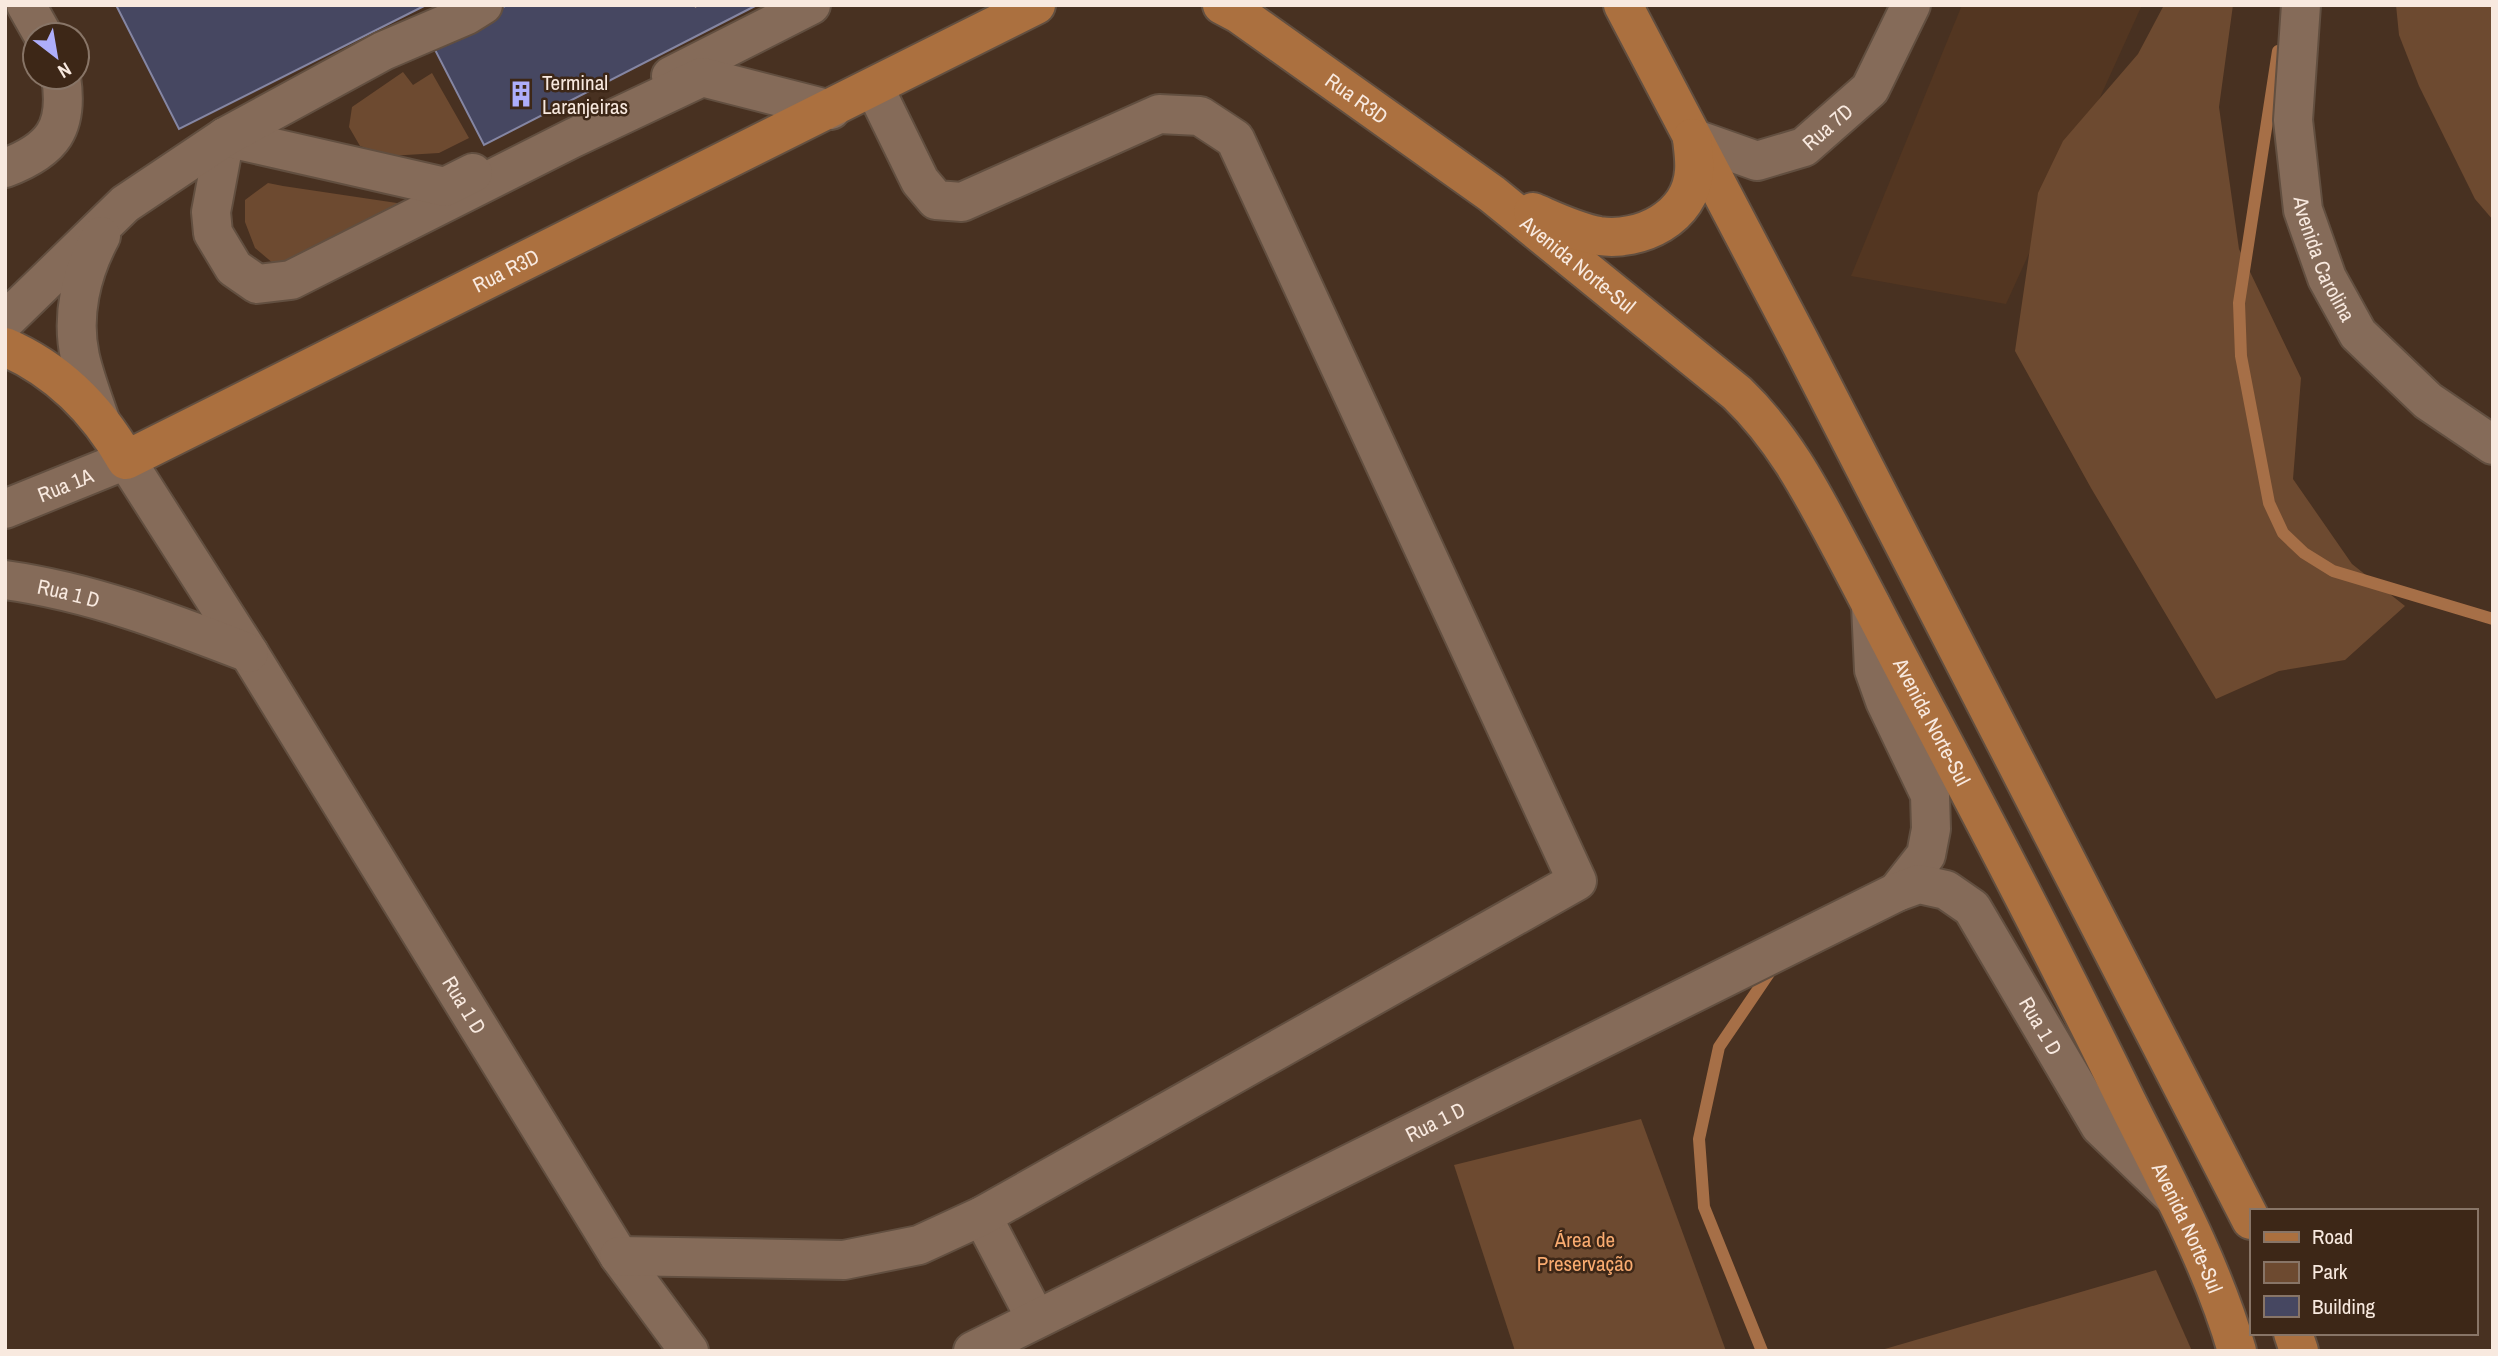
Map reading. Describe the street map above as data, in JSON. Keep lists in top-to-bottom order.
{
  "streets": {
    "main road": ["Rua R3D", "Avenida Norte-Sul"],
    "street": [
      "Rua 7D",
      "Avenida Carolina",
      "Rua 1A",
      "Rua 1 D"
    ]
  },
  "crossings": [
    ["Rua R3D", "Avenida Norte-Sul"],
    ["Rua R3D", "Rua 1A"],
    ["Rua R3D", "Rua 1 D"],
    ["Avenida Norte-Sul", "Rua 1 D"],
    ["Rua 1A", "Rua 1 D"]
  ],
  "parks": ["Área de Preservação"],
  "places": {
    "building": ["Terminal Laranjeiras"]
  },
  "legend": ["Road", "Park", "Building"],
  "north": "bottom right"
}
